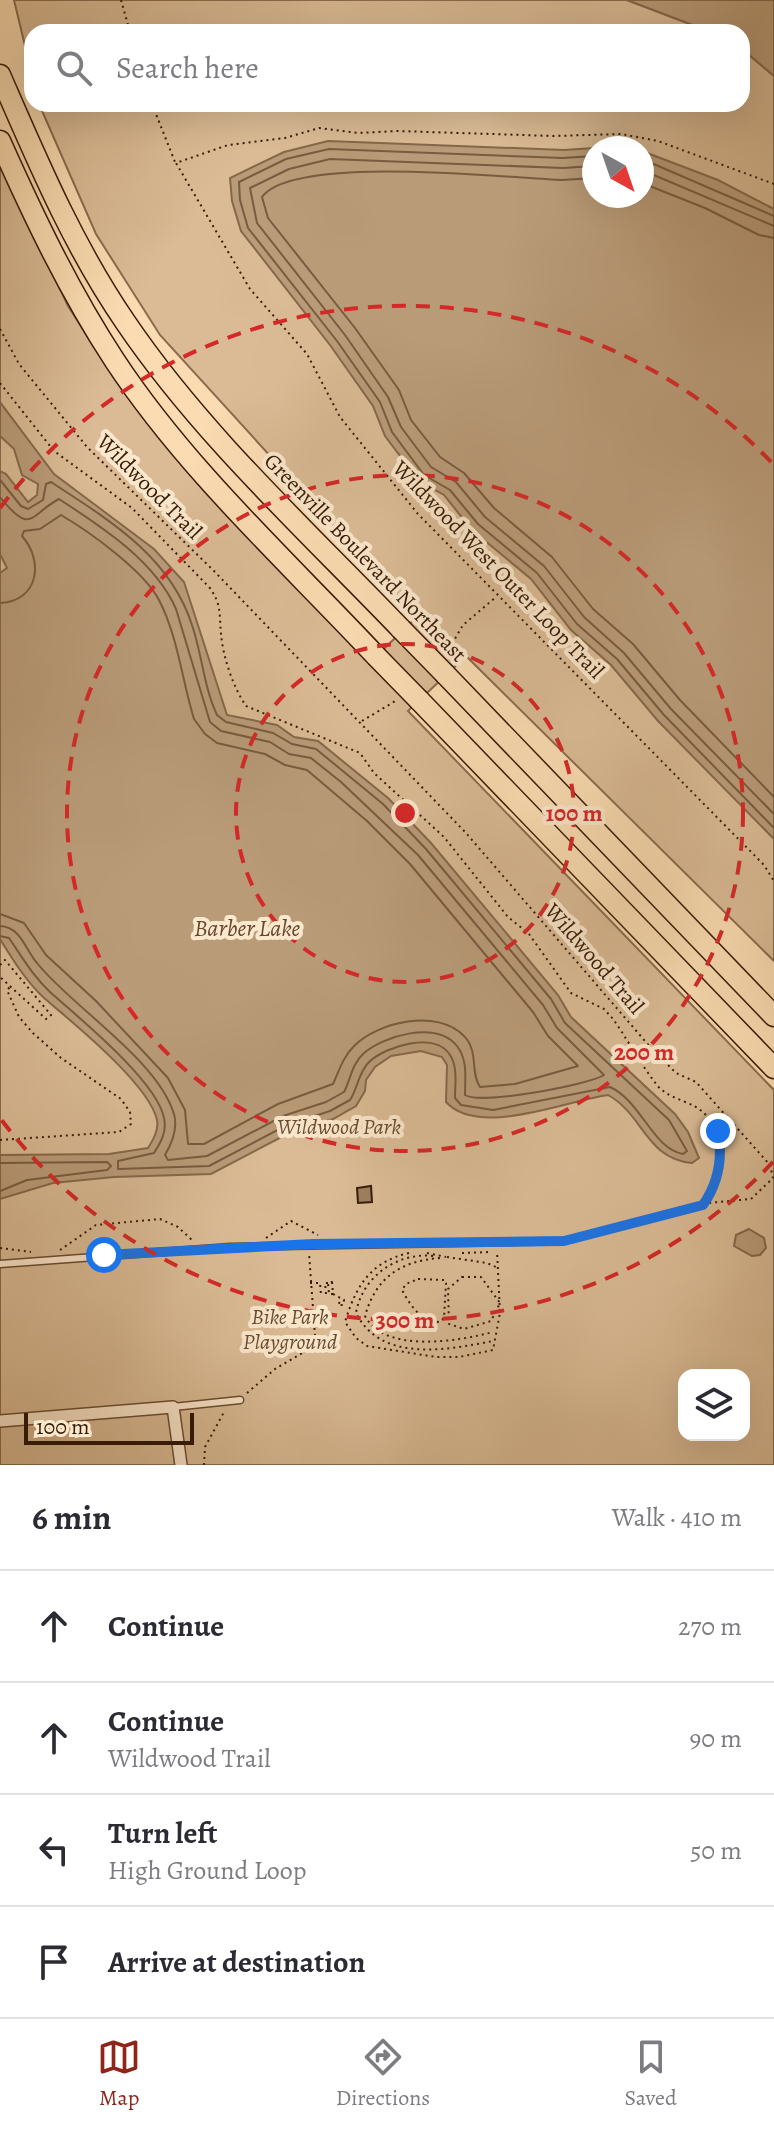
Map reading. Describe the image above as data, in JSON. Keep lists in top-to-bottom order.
{
  "streets": {
    "highway": ["Greenville Boulevard Northeast"],
    "path": ["Wildwood Trail", "Wildwood West Outer Loop Trail"]
  },
  "water": ["Barber Lake"],
  "parks": ["Wildwood Park", "Bike Park Playground"],
  "scale_bar": "100 m",
  "north": "bottom right",
  "page": {
    "search": "Search here",
    "scale": "100 m",
    "heading": ["6 min", "Walk · 410 m"],
    "list": [
      ["Continue", "270 m"],
      ["Continue", "Wildwood Trail", "90 m"],
      ["Turn left", "High Ground Loop", "50 m"],
      "Arrive at destination"
    ],
    "nav": ["Map", "Directions", "Saved"]
  },
  "rings": ["100 m", "200 m", "300 m"]
}
